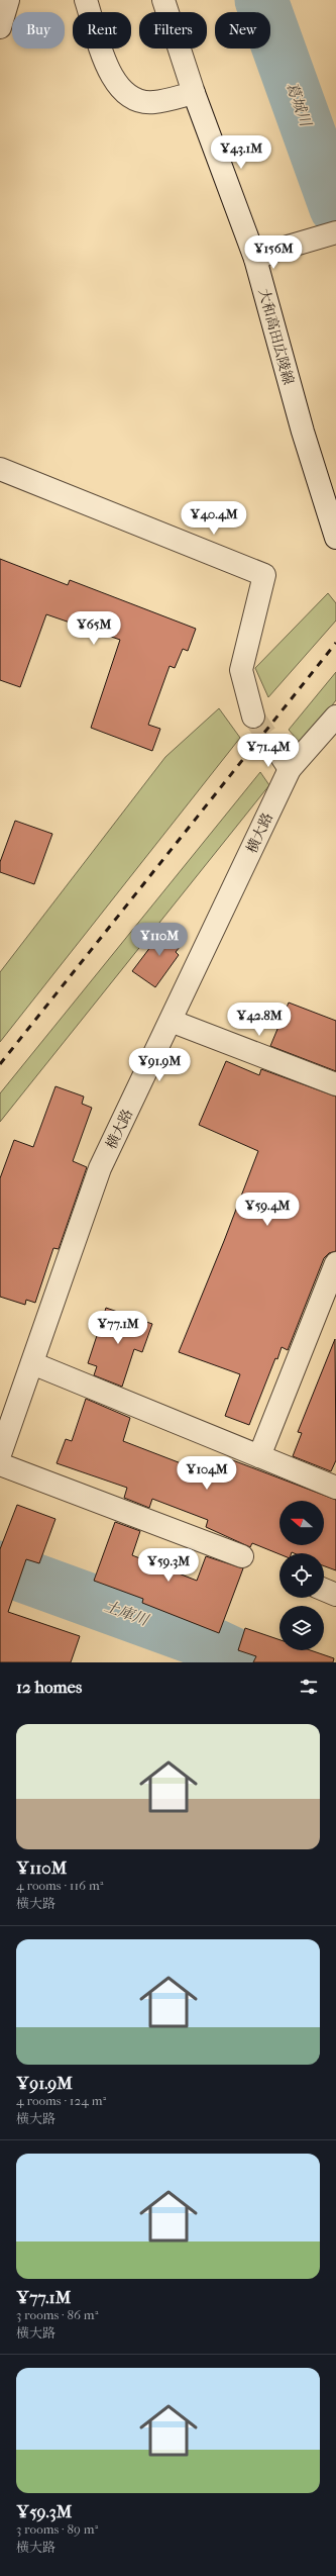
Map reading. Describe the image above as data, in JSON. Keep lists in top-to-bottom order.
{
  "streets": {
    "street": ["大和高田広陵線", "横大路"]
  },
  "water": ["葛城川", "土庫川"],
  "north": "left",
  "page": {
    "chip": [
      "Buy",
      "Rent",
      "Filters",
      "New"
    ],
    "price": [
      "¥43.1M",
      "¥156M",
      "¥40.4M",
      "¥65M",
      "¥71.4M",
      "¥110M",
      "¥42.8M",
      "¥91.9M",
      "¥59.4M",
      "¥77.1M",
      "¥104M",
      "¥59.3M"
    ],
    "heading": "12 homes",
    "list": [
      {
        "name": "¥110M",
        "note": "4 rooms · 116 m² · 横大路"
      },
      {
        "name": "¥91.9M",
        "note": "4 rooms · 124 m² · 横大路"
      },
      {
        "name": "¥77.1M",
        "note": "3 rooms · 86 m² · 横大路"
      },
      {
        "name": "¥59.3M",
        "note": "3 rooms · 89 m² · 横大路"
      }
    ]
  }
}
